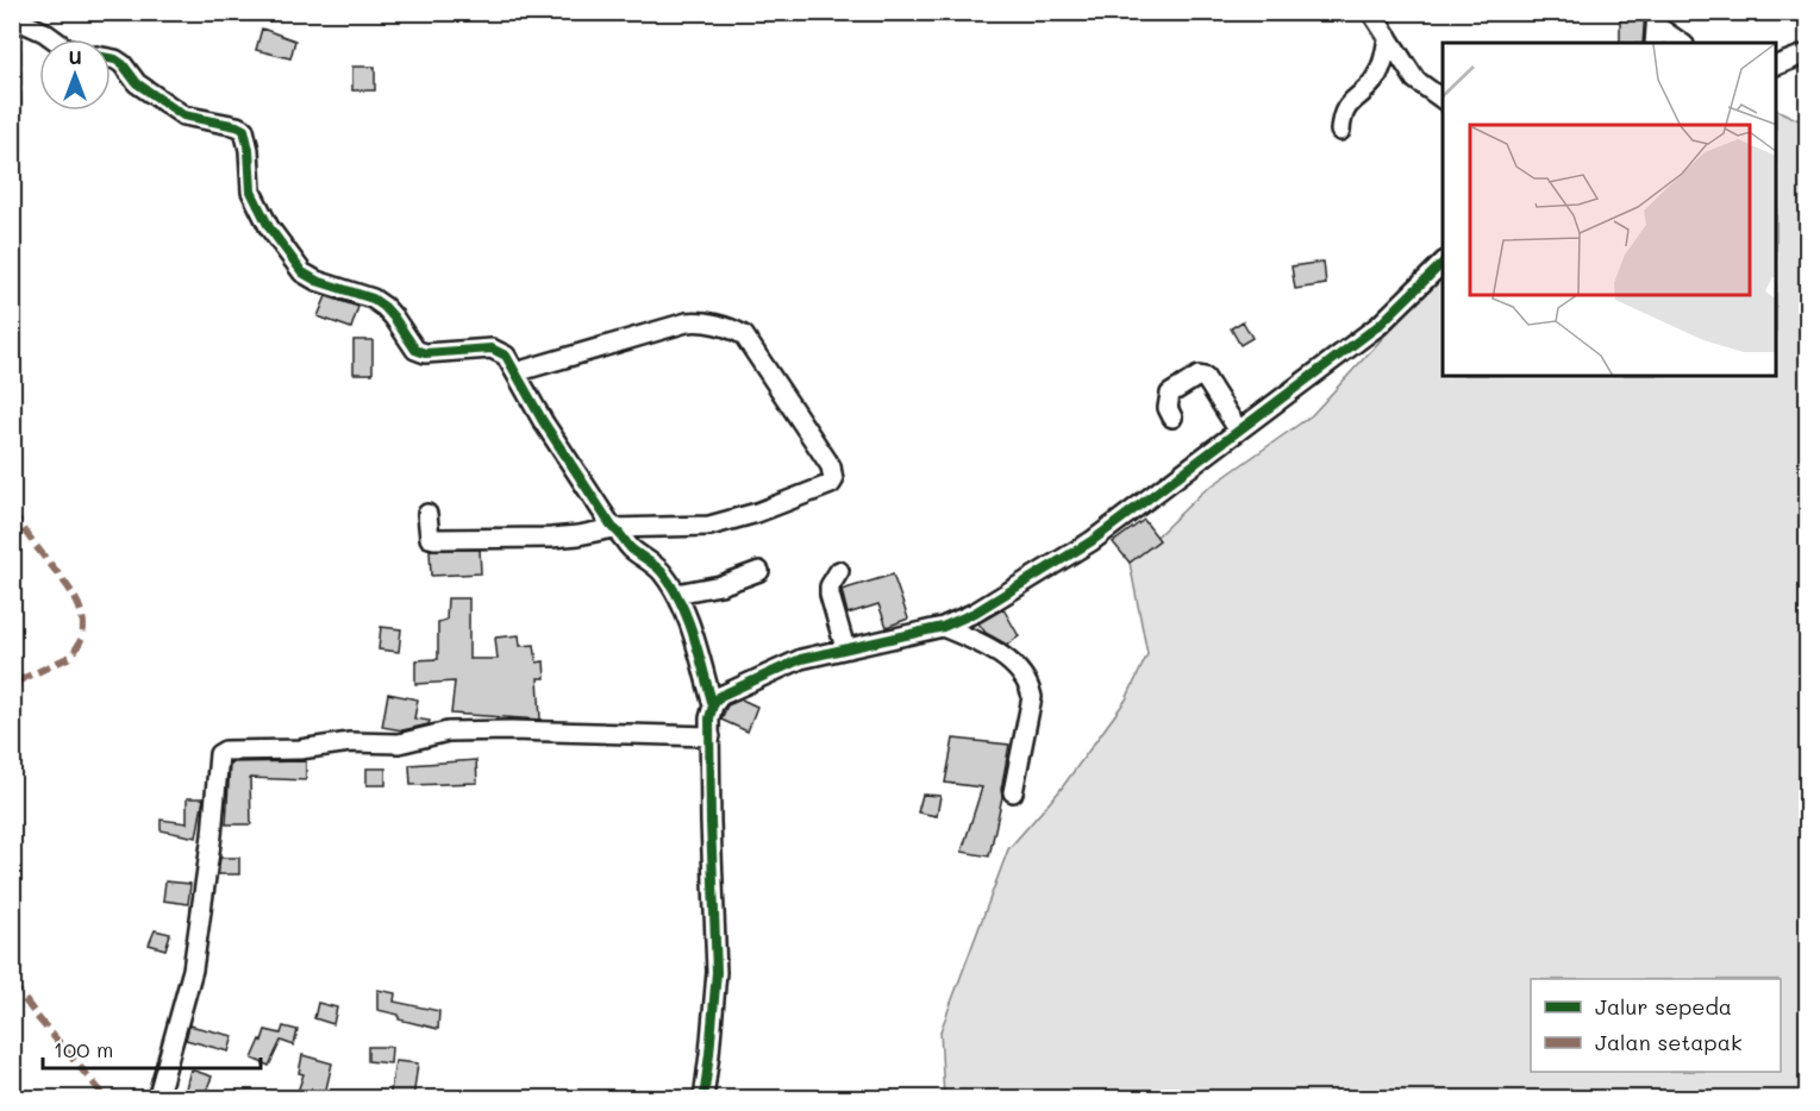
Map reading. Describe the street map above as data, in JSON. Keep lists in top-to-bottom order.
{
  "legend": ["Jalur sepeda", "Jalan setapak"],
  "scale_bar": "100 m",
  "north": "top"
}
